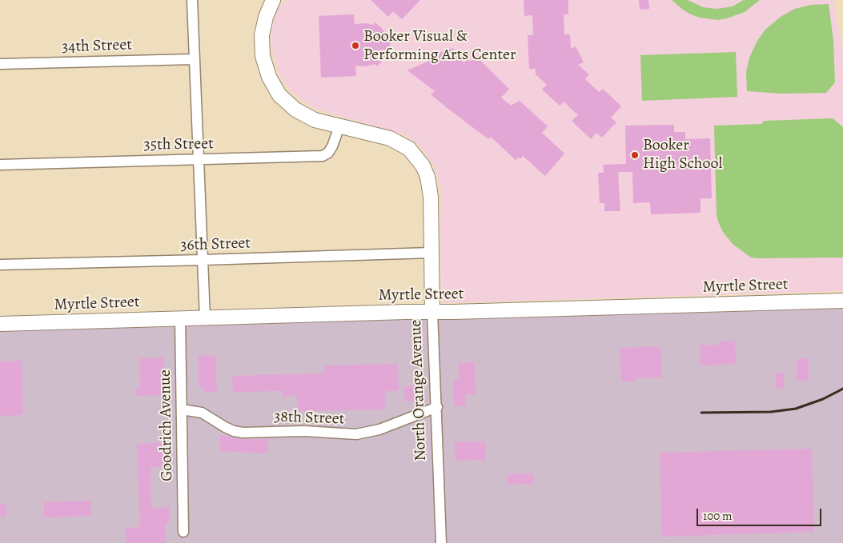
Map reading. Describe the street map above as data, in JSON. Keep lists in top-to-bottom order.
{
  "streets": {
    "street": [
      "34th Street",
      "35th Street",
      "36th Street",
      "Myrtle Street",
      "North Orange Avenue",
      "38th Street",
      "Goodrich Avenue"
    ]
  },
  "crossings": [
    ["35th Street", "North Orange Avenue"],
    ["36th Street", "North Orange Avenue"],
    ["Myrtle Street", "North Orange Avenue"],
    ["Myrtle Street", "Goodrich Avenue"],
    ["North Orange Avenue", "38th Street"],
    ["38th Street", "Goodrich Avenue"]
  ],
  "places": ["Booker Visual & Performing Arts Center", "Booker High School"],
  "scale_bar": "100 m"
}
